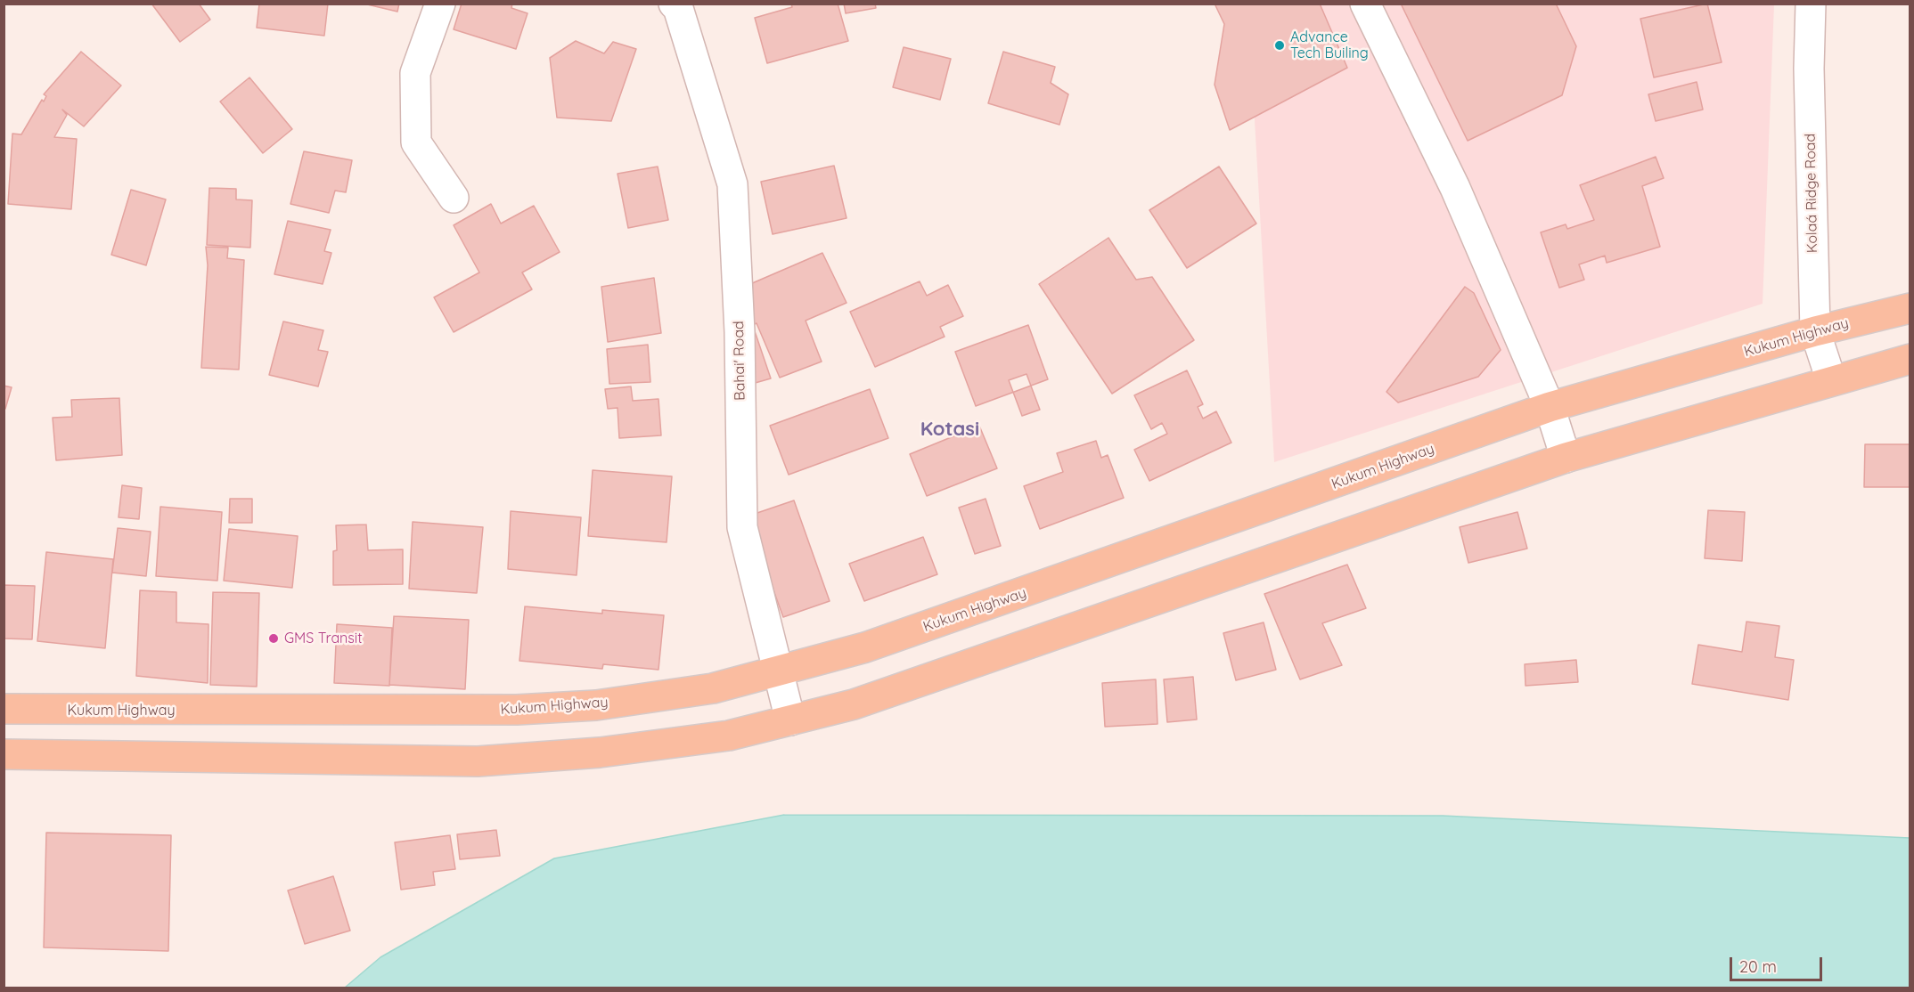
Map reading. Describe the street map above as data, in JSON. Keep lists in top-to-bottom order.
{
  "streets": {
    "main road": ["Kukum Highway"],
    "street": ["Kolaá Ridge Road", "Bahai' Road"]
  },
  "crossings": [
    ["Kolaá Ridge Road", "Kukum Highway"],
    ["Kukum Highway", "Bahai' Road"]
  ],
  "districts": ["Kotasi"],
  "places": ["Advance Tech Builing", "GMS Transit"],
  "scale_bar": "20 m"
}
